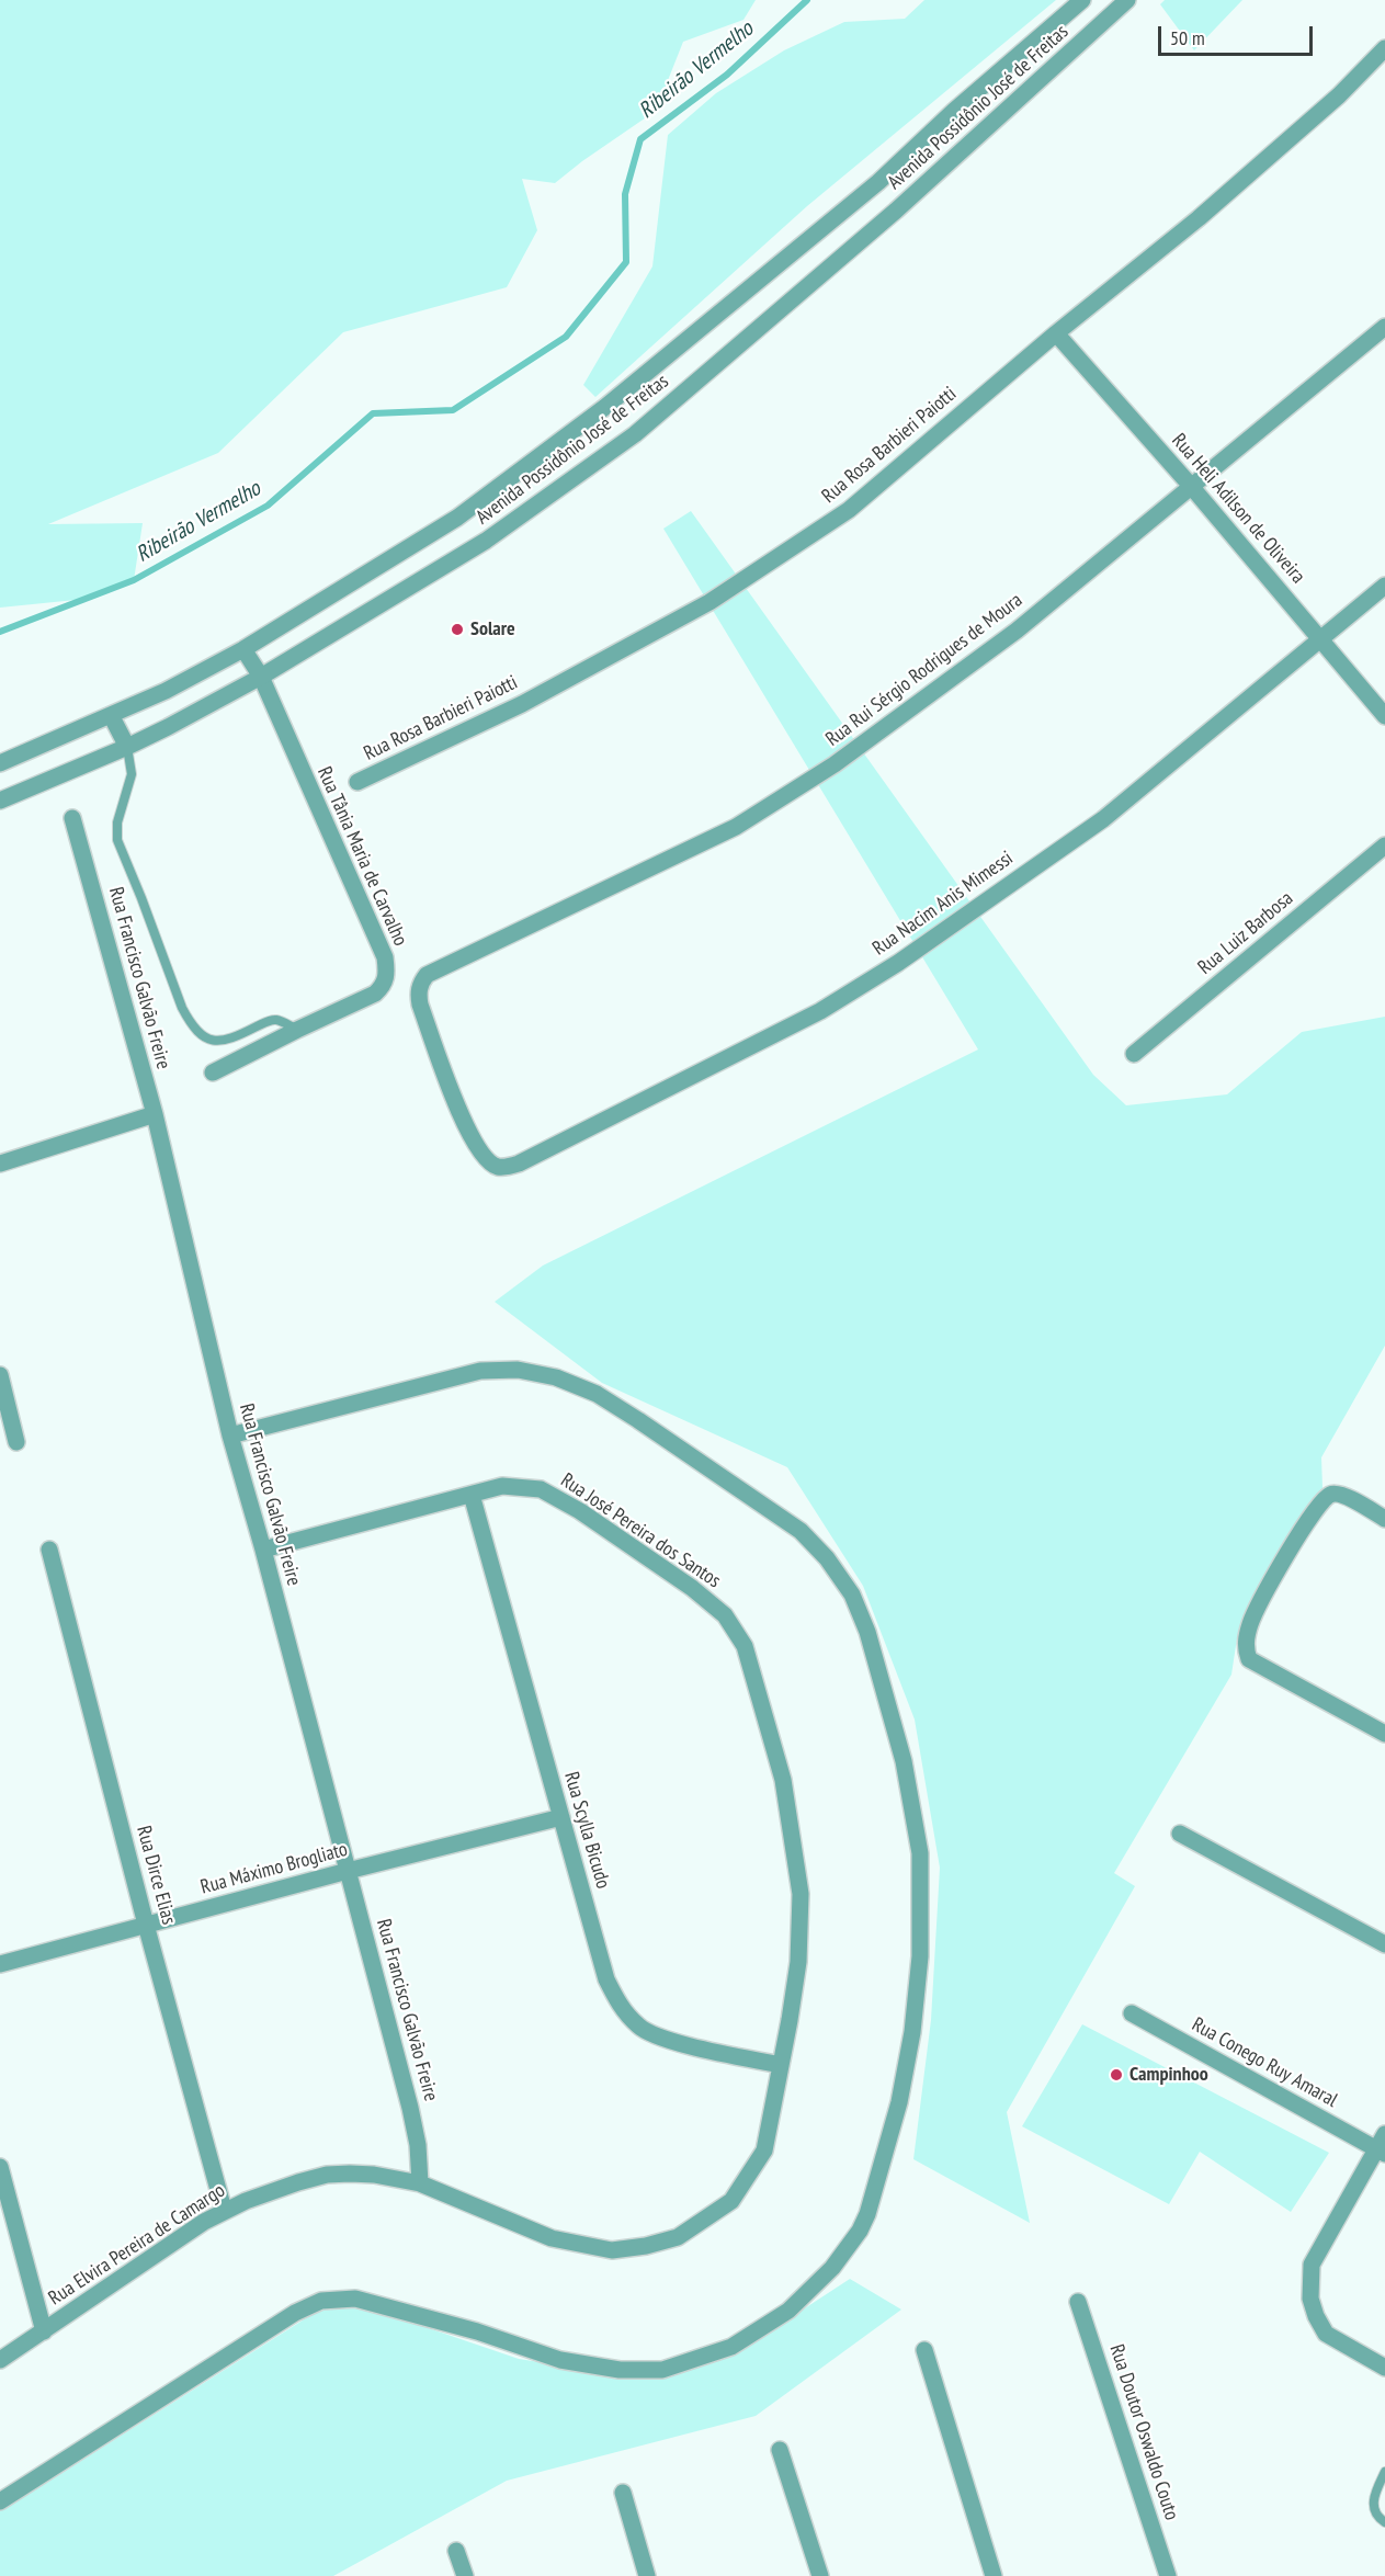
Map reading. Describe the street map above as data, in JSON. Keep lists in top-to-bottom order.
{
  "streets": {
    "street": [
      "Avenida Possidônio José de Freitas",
      "Rua Rosa Barbieri Paiotti",
      "Rua Heli Adilson de Oliveira",
      "Rua Rui Sérgio Rodrigues de Moura",
      "Rua Tânia Maria de Carvalho",
      "Rua Nacim Anis Mimessi",
      "Rua Luiz Barbosa",
      "Rua Francisco Galvão Freire",
      "Rua José Pereira dos Santos",
      "Rua Scylla Bicudo",
      "Rua Máximo Brogliato",
      "Rua Dirce Elias",
      "Rua Conego Ruy Amaral",
      "Rua Elvira Pereira de Camargo",
      "Rua Doutor Oswaldo Couto"
    ]
  },
  "crossings": [
    ["Avenida Possidônio José de Freitas", "Rua Tânia Maria de Carvalho"],
    ["Rua Rosa Barbieri Paiotti", "Rua Heli Adilson de Oliveira"],
    ["Rua Heli Adilson de Oliveira", "Rua Rui Sérgio Rodrigues de Moura"],
    ["Rua Heli Adilson de Oliveira", "Rua Nacim Anis Mimessi"],
    ["Rua Rui Sérgio Rodrigues de Moura", "Rua Nacim Anis Mimessi"],
    ["Rua Francisco Galvão Freire", "Rua José Pereira dos Santos"],
    ["Rua Francisco Galvão Freire", "Rua Máximo Brogliato"],
    ["Rua Francisco Galvão Freire", "Rua Elvira Pereira de Camargo"],
    ["Rua José Pereira dos Santos", "Rua Scylla Bicudo"],
    ["Rua José Pereira dos Santos", "Rua Elvira Pereira de Camargo"],
    ["Rua Scylla Bicudo", "Rua Máximo Brogliato"],
    ["Rua Máximo Brogliato", "Rua Dirce Elias"],
    ["Rua Dirce Elias", "Rua Elvira Pereira de Camargo"]
  ],
  "water": ["Ribeirão Vermelho"],
  "places": ["Solare", "Campinhoo"],
  "scale_bar": "50 m"
}
